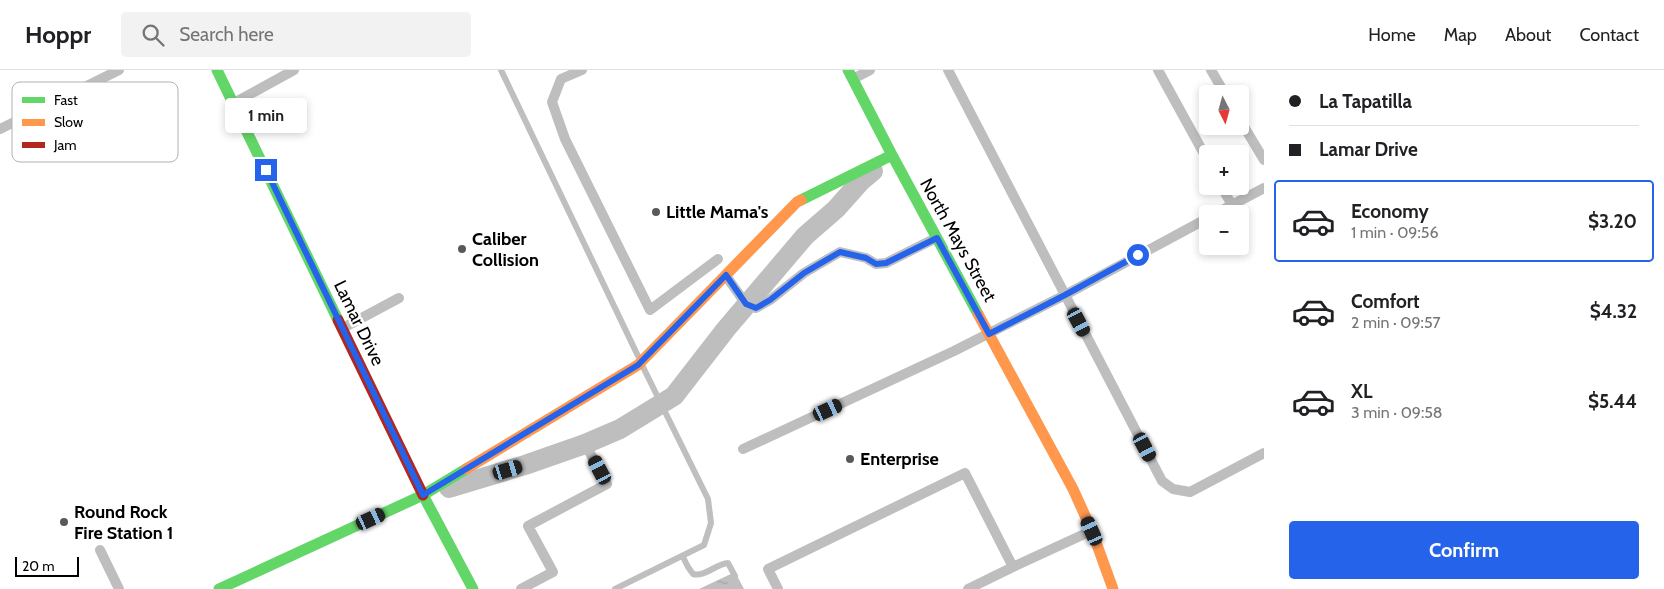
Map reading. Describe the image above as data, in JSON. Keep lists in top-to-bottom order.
{
  "streets": {
    "street": ["North Mays Street", "Lamar Drive"]
  },
  "places": [
    "Little Mama's",
    "Caliber Collision",
    "Enterprise",
    "Round Rock Fire Station 1"
  ],
  "legend": ["Fast", "Slow", "Jam"],
  "scale_bar": "20 m",
  "north": "bottom",
  "page": {
    "header": "Hoppr",
    "search": "Search here",
    "nav": [
      "Home",
      "Map",
      "About",
      "Contact"
    ],
    "banner": ["La Tapatilla", "Lamar Drive"],
    "map_buttons": ["+", "−"],
    "bubble": "1 min",
    "list": [
      {
        "name": "Economy",
        "note": "1 min · 09:56",
        "value": "$3.20"
      },
      {
        "name": "Comfort",
        "note": "2 min · 09:57",
        "value": "$4.32"
      },
      {
        "name": "XL",
        "note": "3 min · 09:58",
        "value": "$5.44"
      }
    ],
    "buttons": "Confirm",
    "scale": "20 m"
  }
}
